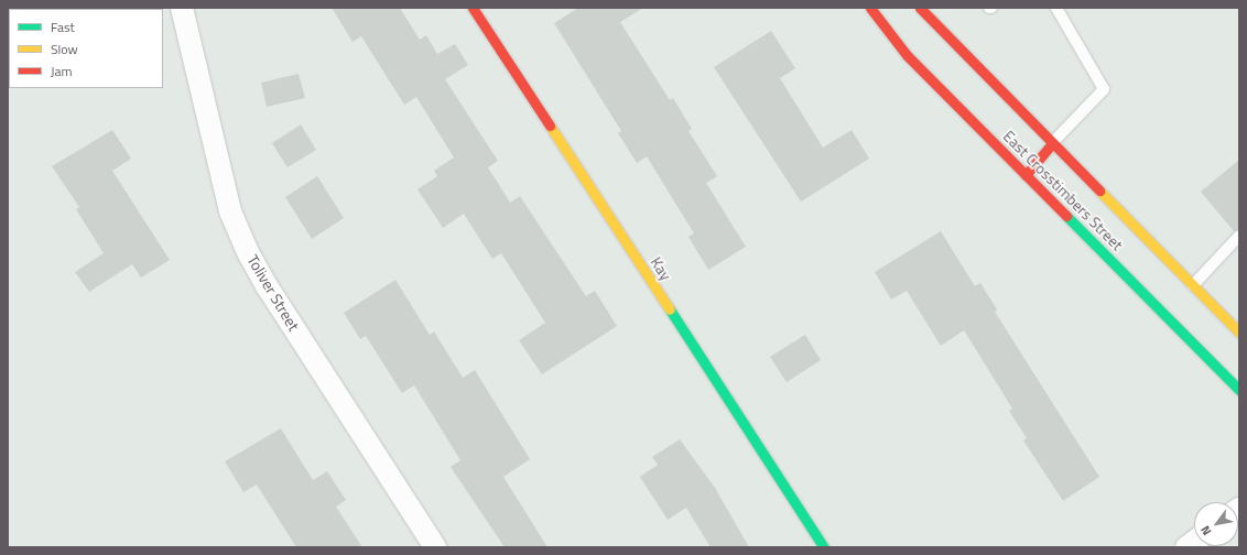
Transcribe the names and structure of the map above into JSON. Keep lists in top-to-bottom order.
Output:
{
  "streets": {
    "main road": ["East Crosstimbers Street", "Kay"],
    "street": ["Toliver Street"]
  },
  "legend": ["Fast", "Slow", "Jam"],
  "north": "bottom left"
}
